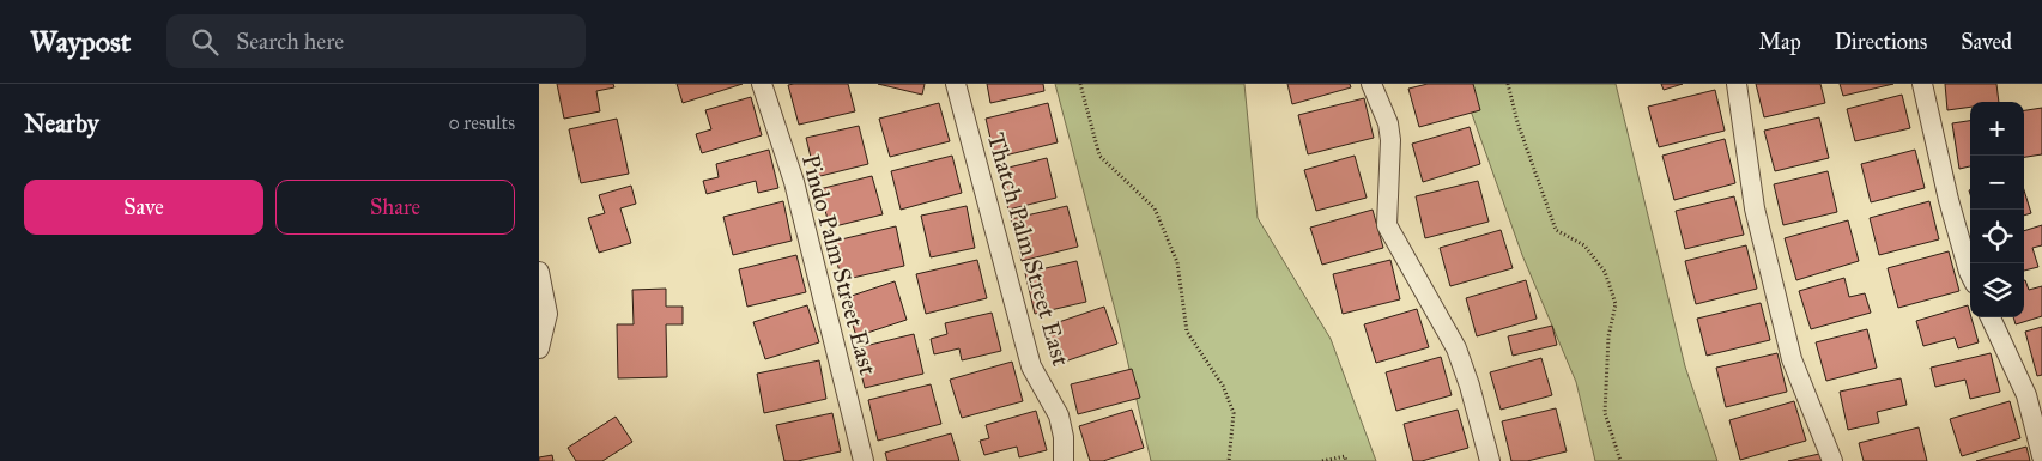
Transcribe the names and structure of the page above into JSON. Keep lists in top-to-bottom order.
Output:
{
  "streets": {
    "street": ["Thatch Palm Street East", "Pindo Palm Street East"]
  },
  "page": {
    "header": "Waypost",
    "search": "Search here",
    "nav": ["Map", "Directions", "Saved"],
    "heading": ["Nearby", "0 results"],
    "map_buttons": ["+", "−"],
    "buttons": ["Save", "Share"]
  }
}
